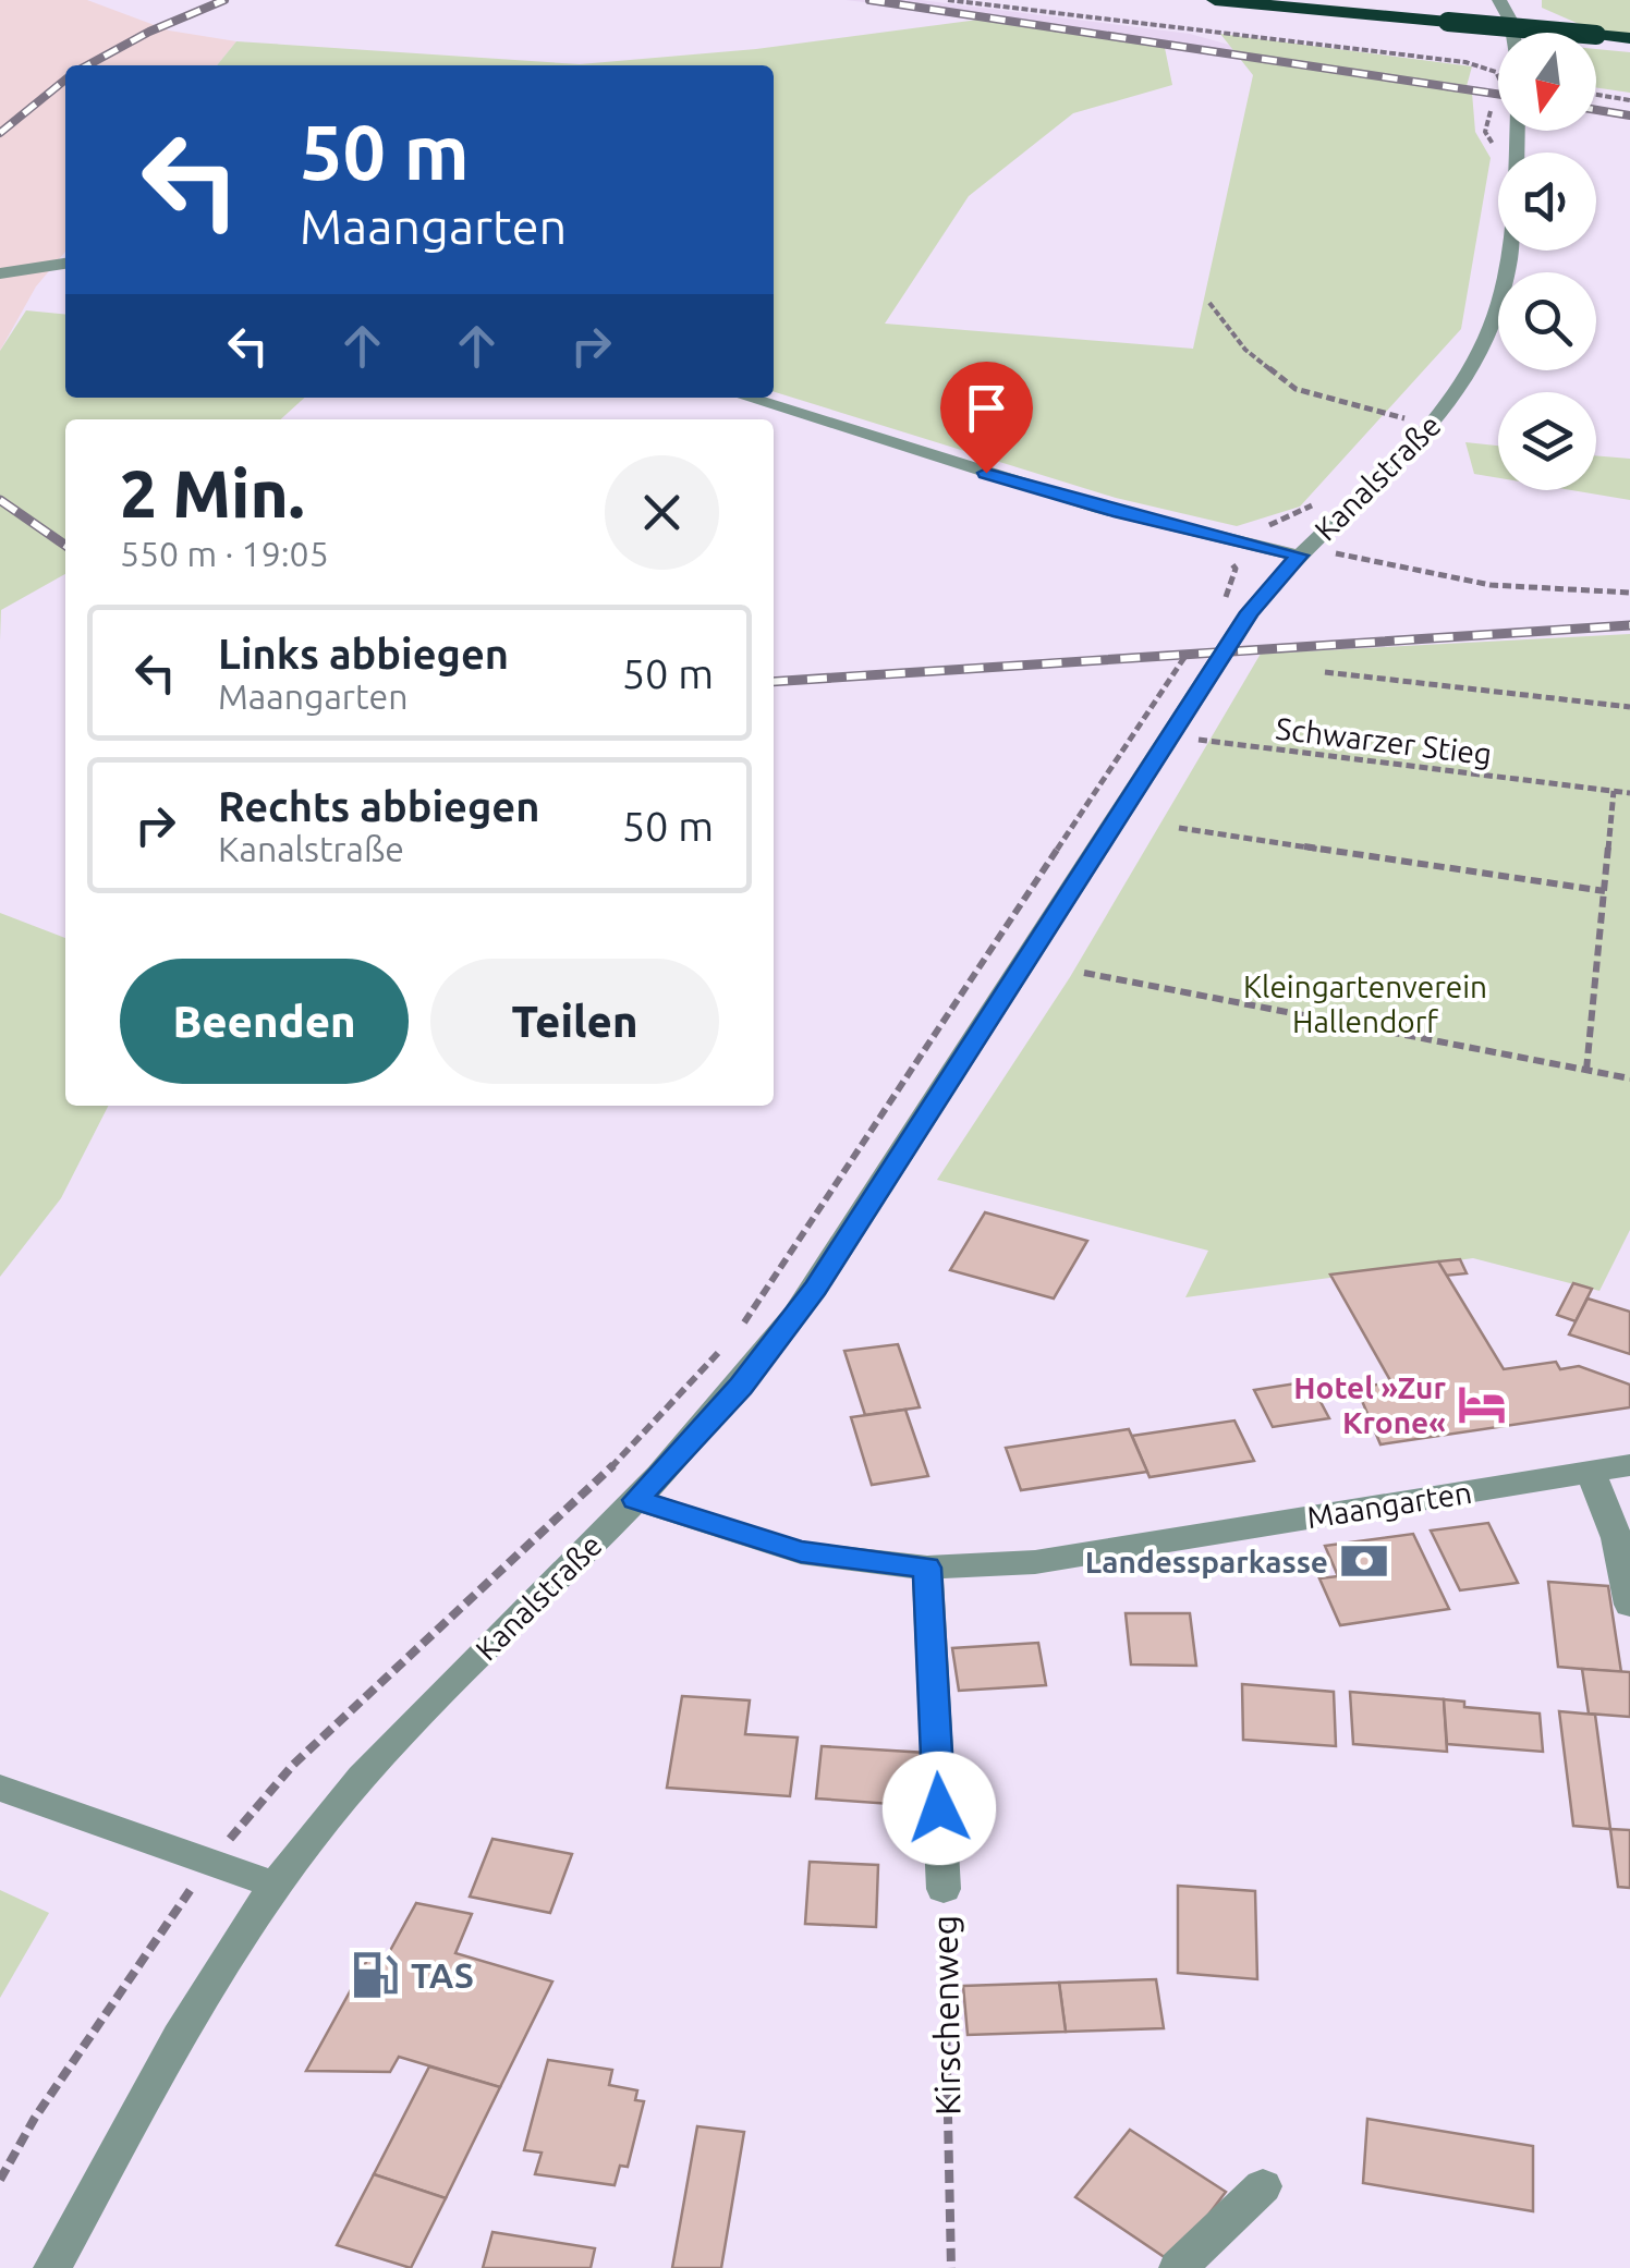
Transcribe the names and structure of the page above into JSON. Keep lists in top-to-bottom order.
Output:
{
  "streets": {
    "street": ["Kanalstraße", "Maangarten", "Kirschenweg"],
    "path": ["Schwarzer Stieg"]
  },
  "crossings": [
    ["Kanalstraße", "Schwarzer Stieg"],
    ["Kanalstraße", "Maangarten"],
    ["Maangarten", "Kirschenweg"]
  ],
  "parks": ["Kleingartenverein Hallendorf"],
  "places": {
    "hotel": ["Hotel »Zur Krone«"],
    "bank": ["Landessparkasse"],
    "fuel station": ["TAS"]
  },
  "north": "bottom",
  "page": {
    "turn": ["50 m", "Maangarten"],
    "heading": ["2 Min.", "550 m · 19:05"],
    "list": [
      {
        "name": "Links abbiegen",
        "note": "Maangarten",
        "value": "50 m"
      },
      {
        "name": "Rechts abbiegen",
        "note": "Kanalstraße",
        "value": "50 m"
      }
    ],
    "buttons": ["Beenden", "Teilen"]
  }
}
